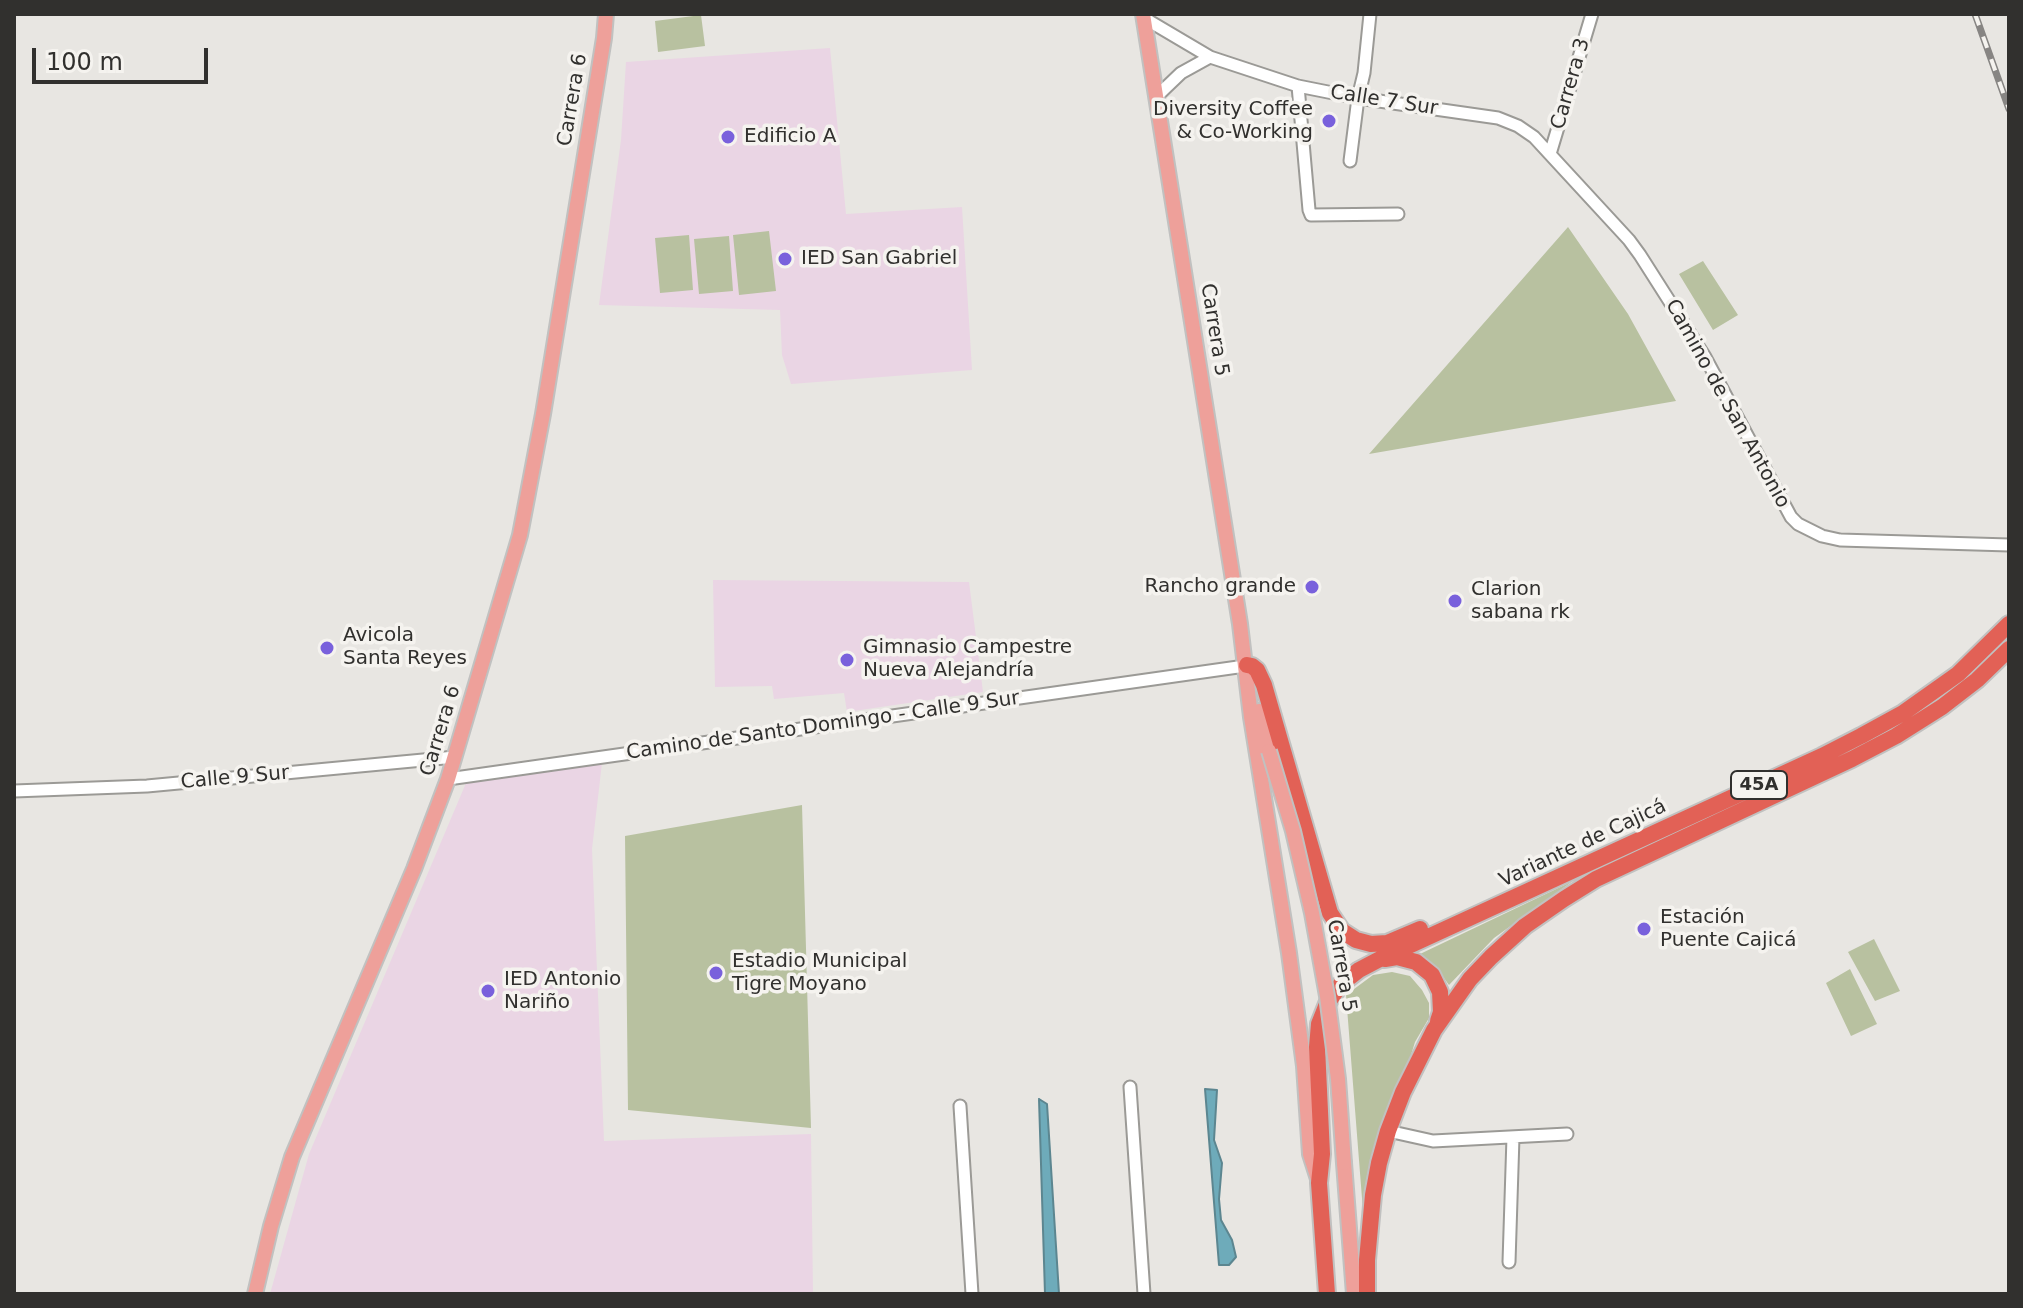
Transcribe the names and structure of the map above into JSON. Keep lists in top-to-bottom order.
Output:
{
  "streets": {
    "highway": ["45A", "Variante de Cajicá"],
    "main road": ["Carrera 6", "Carrera 5"],
    "street": [
      "Carrera 3",
      "Calle 7 Sur",
      "Camino de San Antonio",
      "Camino de Santo Domingo - Calle 9 Sur",
      "Calle 9 Sur"
    ]
  },
  "crossings": [
    ["Carrera 3", "Calle 7 Sur"],
    ["Carrera 3", "Camino de San Antonio"],
    ["Carrera 6", "Camino de Santo Domingo - Calle 9 Sur"],
    ["Carrera 6", "Calle 9 Sur"],
    ["Calle 7 Sur", "Carrera 5"],
    ["Calle 7 Sur", "Camino de San Antonio"],
    ["Carrera 5", "Camino de Santo Domingo - Calle 9 Sur"],
    ["Carrera 5", "45A"],
    ["Carrera 5", "Variante de Cajicá"],
    ["45A", "Variante de Cajicá"]
  ],
  "places": [
    "Diversity Coffee & Co-Working",
    "Edificio A",
    "IED San Gabriel",
    "Rancho grande",
    "Clarion sabana rk",
    "Avicola Santa Reyes",
    "Gimnasio Campestre Nueva Alejandría",
    "Estación Puente Cajicá",
    "Estadio Municipal Tigre Moyano",
    "IED Antonio Nariño"
  ],
  "scale_bar": "100 m"
}
